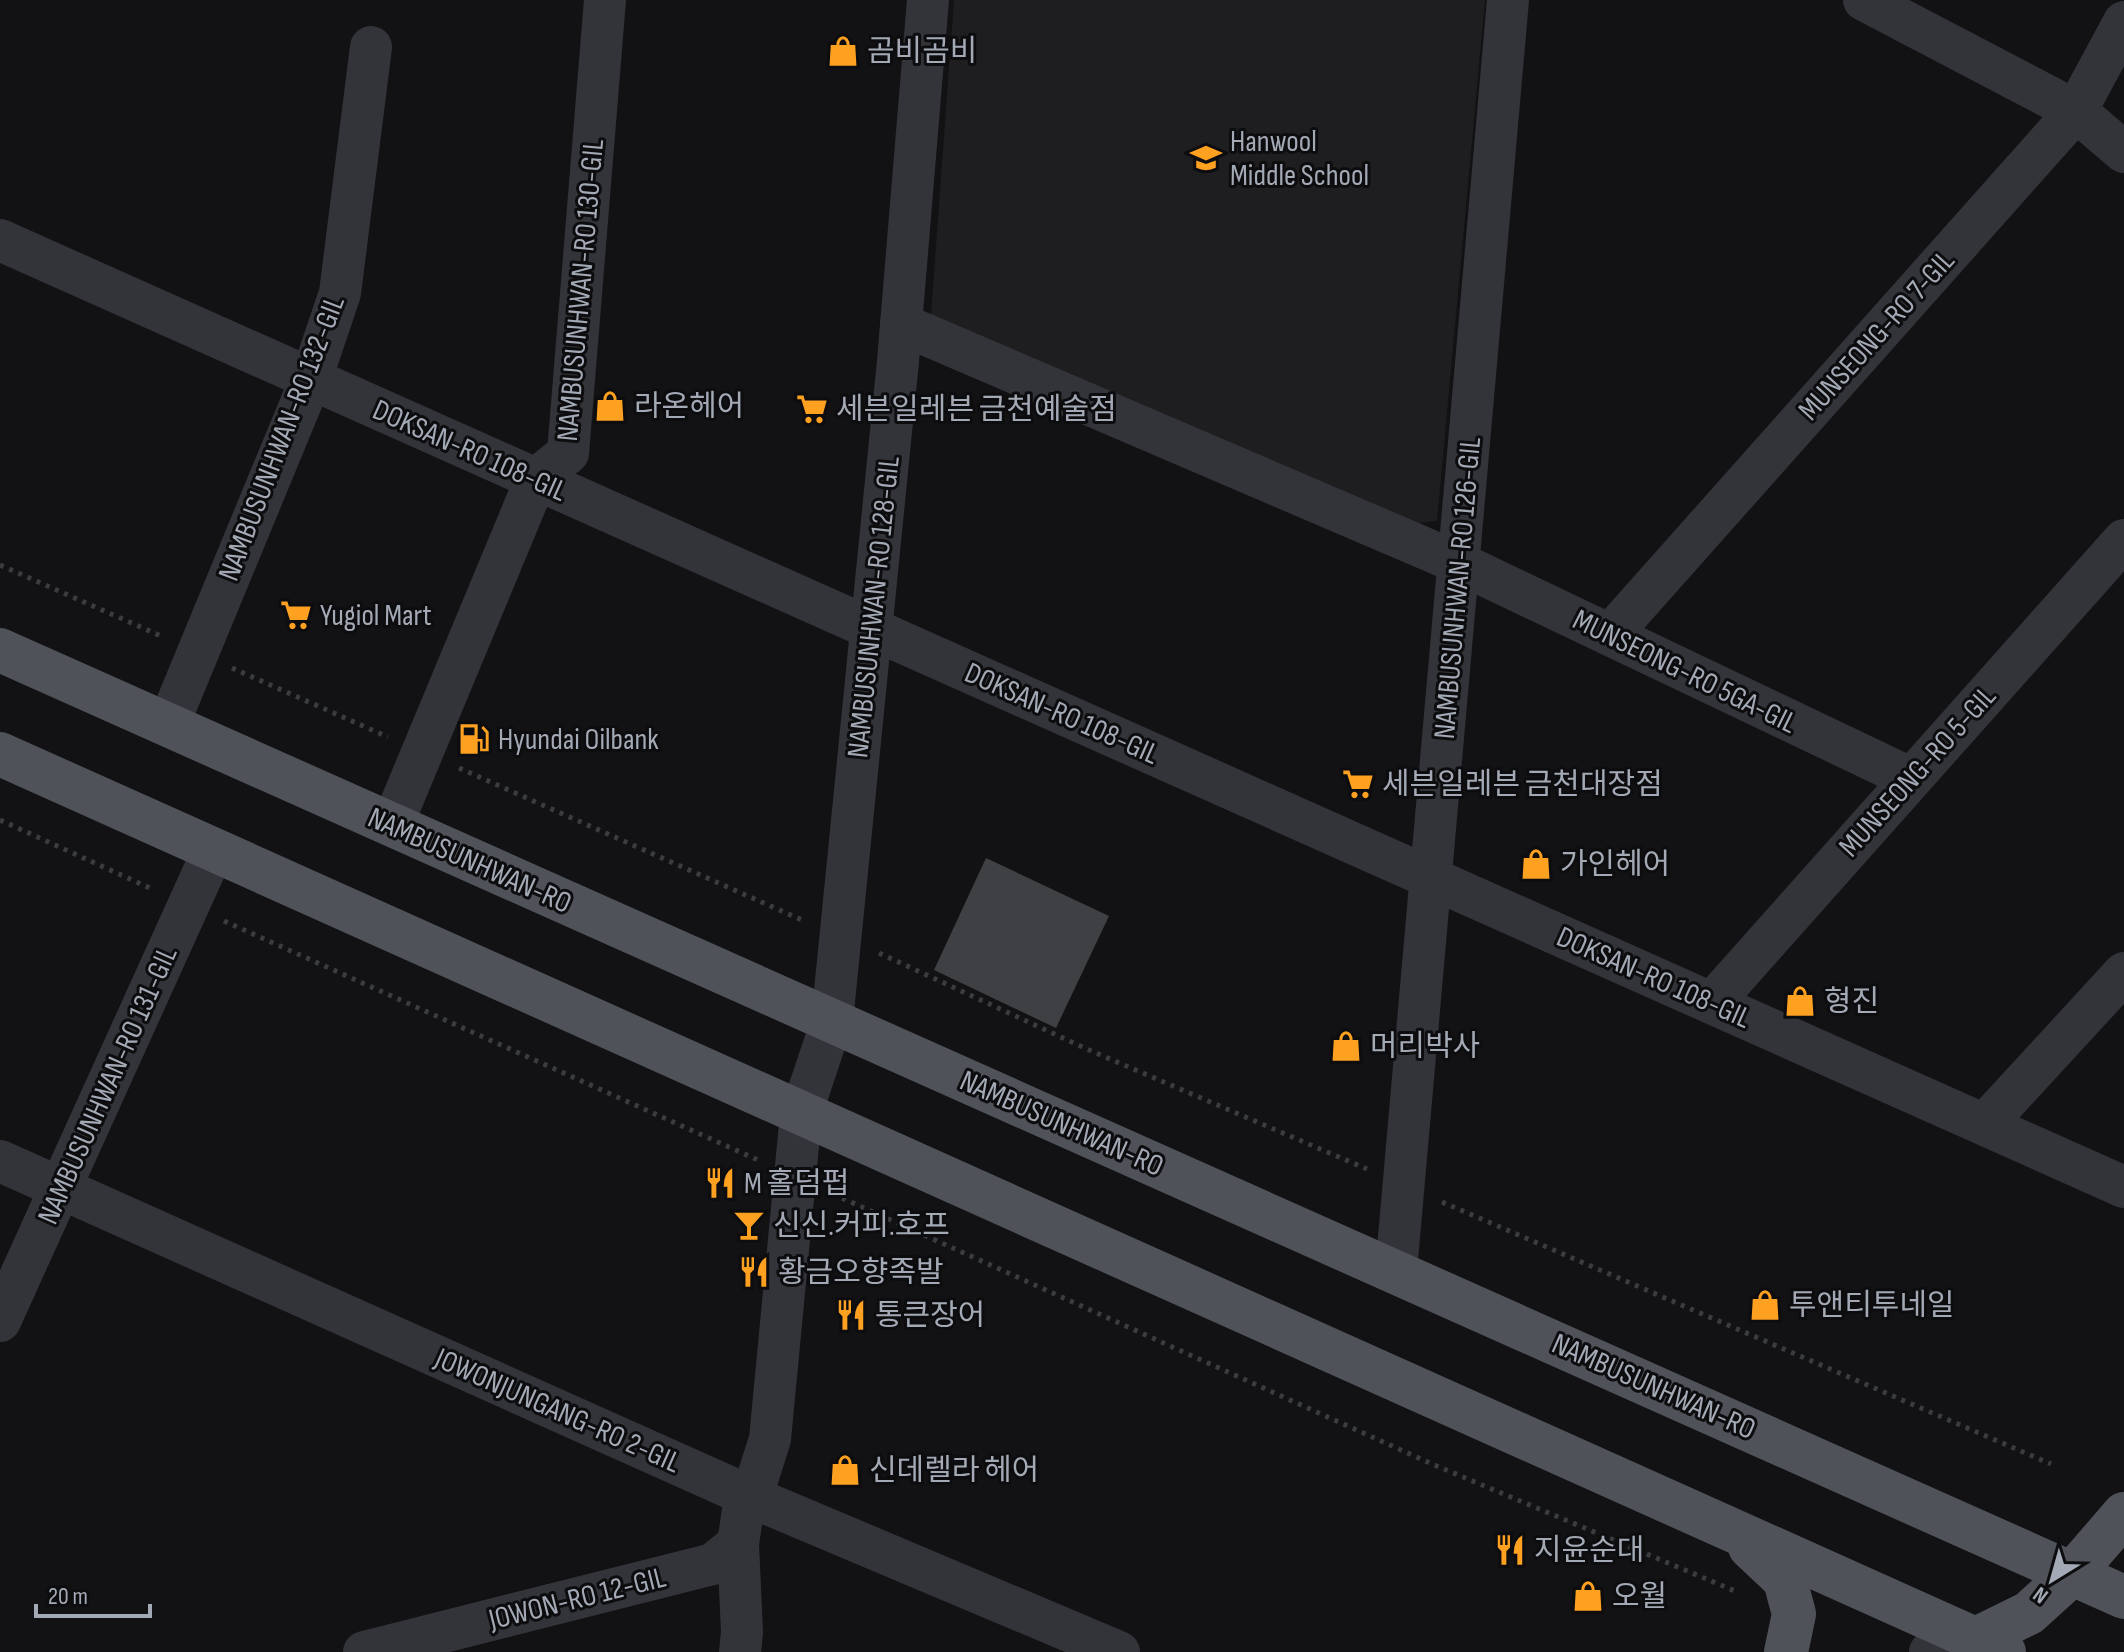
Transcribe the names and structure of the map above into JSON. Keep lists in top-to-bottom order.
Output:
{
  "streets": {
    "main road": ["NAMBUSUNHWAN-RO"],
    "street": [
      "NAMBUSUNHWAN-RO 130-GIL",
      "MUNSEONG-RO 7-GIL",
      "NAMBUSUNHWAN-RO 132-GIL",
      "DOKSAN-RO 108-GIL",
      "NAMBUSUNHWAN-RO 126-GIL",
      "NAMBUSUNHWAN-RO 128-GIL",
      "MUNSEONG-RO 5GA-GIL",
      "MUNSEONG-RO 5-GIL",
      "NAMBUSUNHWAN-RO 131-GIL",
      "JOWONJUNGANG-RO 2-GIL",
      "JOWON-RO 12-GIL"
    ]
  },
  "crossings": [
    ["NAMBUSUNHWAN-RO 130-GIL", "DOKSAN-RO 108-GIL"],
    ["NAMBUSUNHWAN-RO 130-GIL", "NAMBUSUNHWAN-RO"],
    ["MUNSEONG-RO 7-GIL", "MUNSEONG-RO 5GA-GIL"],
    ["NAMBUSUNHWAN-RO 132-GIL", "DOKSAN-RO 108-GIL"],
    ["NAMBUSUNHWAN-RO 132-GIL", "NAMBUSUNHWAN-RO"],
    ["DOKSAN-RO 108-GIL", "NAMBUSUNHWAN-RO 126-GIL"],
    ["DOKSAN-RO 108-GIL", "NAMBUSUNHWAN-RO 128-GIL"],
    ["DOKSAN-RO 108-GIL", "MUNSEONG-RO 5-GIL"],
    ["NAMBUSUNHWAN-RO 126-GIL", "MUNSEONG-RO 5GA-GIL"],
    ["NAMBUSUNHWAN-RO 126-GIL", "NAMBUSUNHWAN-RO"],
    ["NAMBUSUNHWAN-RO 128-GIL", "MUNSEONG-RO 5GA-GIL"],
    ["NAMBUSUNHWAN-RO 128-GIL", "NAMBUSUNHWAN-RO"],
    ["NAMBUSUNHWAN-RO 128-GIL", "JOWONJUNGANG-RO 2-GIL"],
    ["NAMBUSUNHWAN-RO 128-GIL", "JOWON-RO 12-GIL"],
    ["MUNSEONG-RO 5GA-GIL", "MUNSEONG-RO 5-GIL"],
    ["NAMBUSUNHWAN-RO 131-GIL", "JOWONJUNGANG-RO 2-GIL"]
  ],
  "places": {
    "shop": [
      "곰비곰비",
      "라온헤어",
      "가인헤어",
      "형진",
      "머리박사",
      "투앤티투네일",
      "신데렐라 헤어",
      "오월"
    ],
    "school or university": ["Hanwool Middle School"],
    "supermarket": ["세븐일레븐 금천예술점", "Yugiol Mart", "세븐일레븐 금천대장점"],
    "fuel station": ["Hyundai Oilbank"],
    "restaurant": [
      "M 홀덤펍",
      "황금오향족발",
      "통큰장어",
      "지윤순대"
    ],
    "bar": ["신신.커피.호프"]
  },
  "scale_bar": "20 m",
  "north": "bottom left"
}
